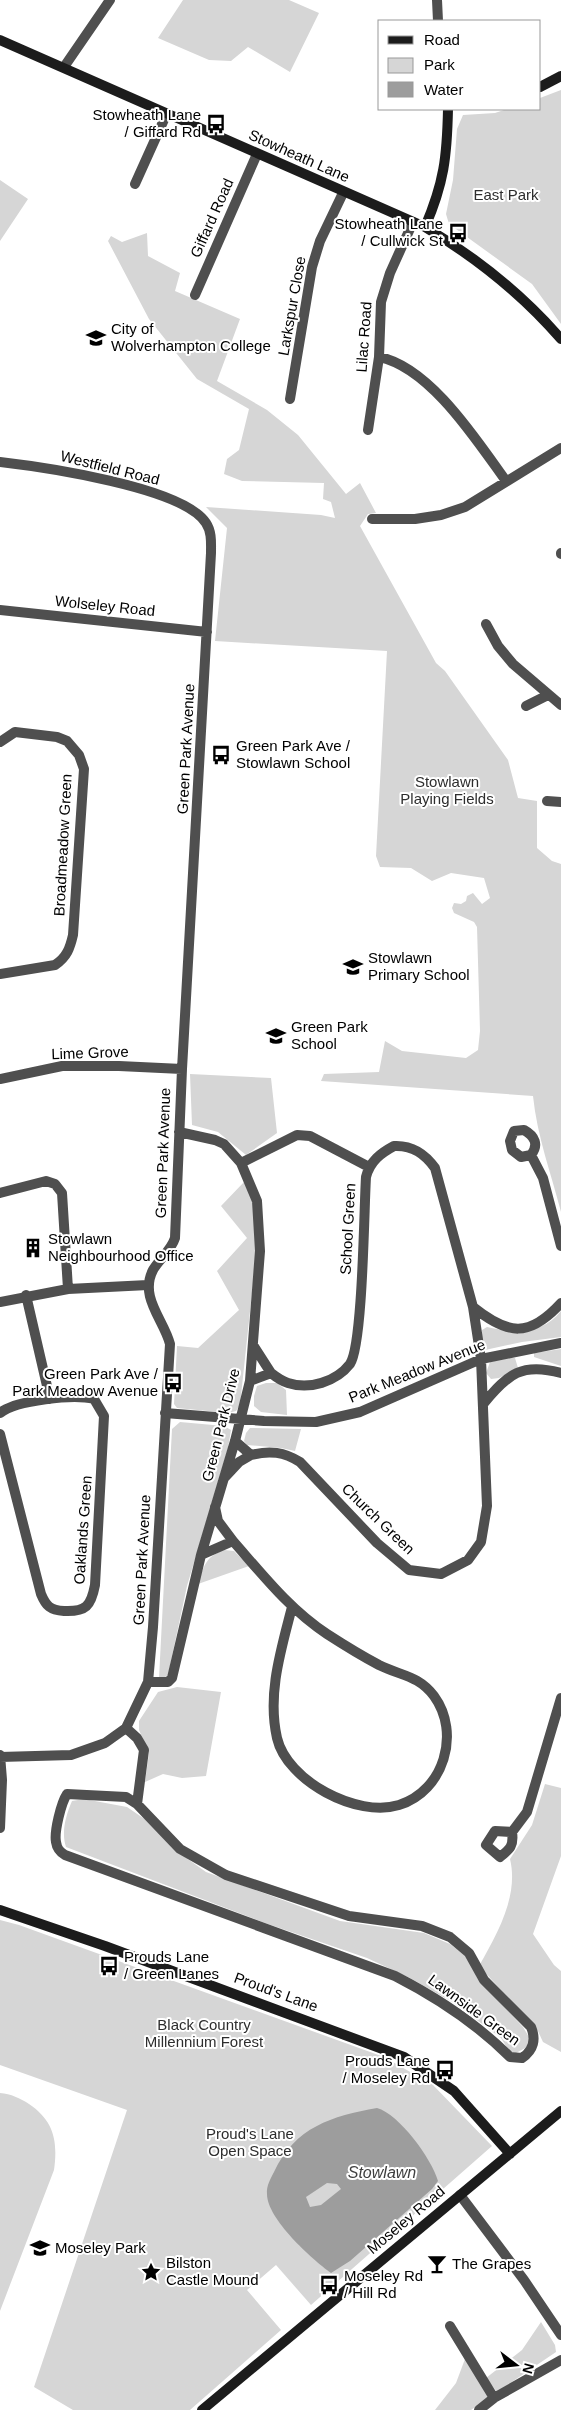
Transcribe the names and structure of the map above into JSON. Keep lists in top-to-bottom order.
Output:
{
  "streets": {
    "street": [
      "Stowheath Lane",
      "Giffard Road",
      "Larkspur Close",
      "Lilac Road",
      "Westfield Road",
      "Wolseley Road",
      "Green Park Avenue",
      "Broadmeadow Green",
      "Lime Grove",
      "School Green",
      "Park Meadow Avenue",
      "Green Park Drive",
      "Church Green",
      "Oaklands Green",
      "Proud's Lane",
      "Lawnside Green",
      "Moseley Road"
    ]
  },
  "crossings": [
    ["Stowheath Lane", "Giffard Road"],
    ["Stowheath Lane", "Larkspur Close"],
    ["Stowheath Lane", "Lilac Road"],
    ["Westfield Road", "Green Park Avenue"],
    ["Wolseley Road", "Green Park Avenue"],
    ["Green Park Avenue", "Lime Grove"],
    ["Green Park Avenue", "Park Meadow Avenue"],
    ["Green Park Avenue", "Green Park Drive"],
    ["School Green", "Park Meadow Avenue"],
    ["School Green", "Church Green"],
    ["Park Meadow Avenue", "Green Park Drive"],
    ["Park Meadow Avenue", "Church Green"],
    ["Proud's Lane", "Moseley Road"]
  ],
  "water": ["Stowlawn"],
  "parks": [
    "East Park",
    "Stowlawn Playing Fields",
    "Black Country Millennium Forest",
    "Proud's Lane Open Space"
  ],
  "places": {
    "bus stop": [
      "Stowheath Lane / Giffard Rd",
      "Stowheath Lane / Cullwick St",
      "Green Park Ave / Stowlawn School",
      "Green Park Ave / Park Meadow Avenue",
      "Prouds Lane / Green Lanes",
      "Prouds Lane / Moseley Rd",
      "Moseley Rd / Hill Rd"
    ],
    "school or university": [
      "City of Wolverhampton College",
      "Stowlawn Primary School",
      "Green Park School",
      "Moseley Park"
    ],
    "building": ["Stowlawn Neighbourhood Office"],
    "bar": ["The Grapes"],
    "place": ["Bilston Castle Mound"]
  },
  "legend": ["Road", "Park", "Water"],
  "north": "right"
}
